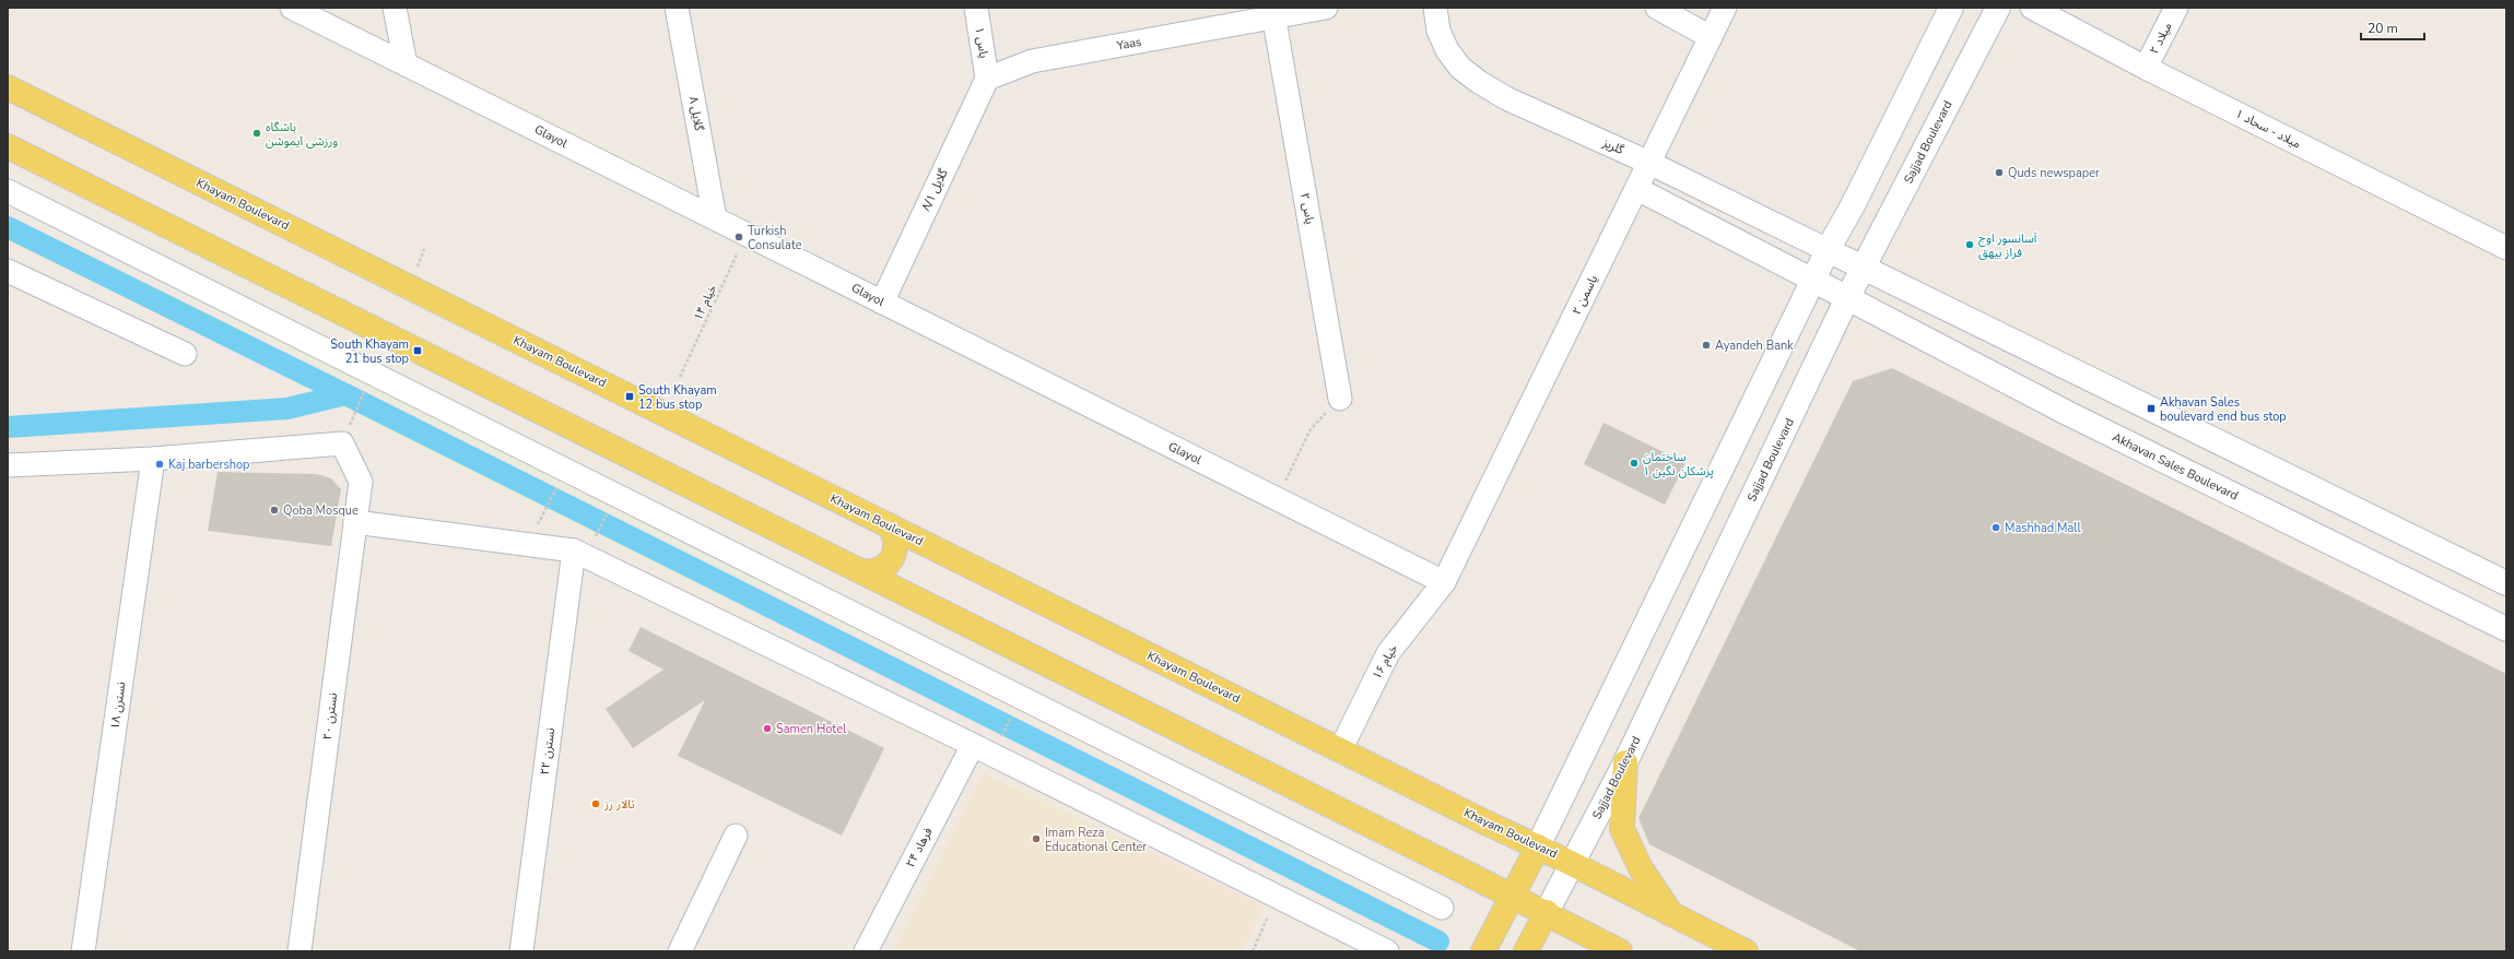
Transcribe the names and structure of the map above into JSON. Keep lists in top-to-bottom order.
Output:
{
  "streets": {
    "main road": ["Sajjad Boulevard", "Khayam Boulevard", "Akhavan Sales Boulevard"],
    "street": [
      "میلاد ۲",
      "یاس ۱",
      "Yaas",
      "گلایل ۸",
      "میلاد - سجاد ۱",
      "Glayol",
      "گلریز",
      "گلایل ۸/۱",
      "یاس ۲",
      "یاسمن ۲",
      "خیام ۱۶",
      "نسترن ۱۸",
      "نسترن ۲۰",
      "نسترن ۲۲",
      "فرهاد ۲۴"
    ],
    "path": ["خیام ۱۴"]
  },
  "crossings": [
    ["میلاد ۲", "میلاد - سجاد ۱"],
    ["یاس ۱", "Yaas"],
    ["یاس ۱", "گلایل ۸/۱"],
    ["Yaas", "گلایل ۸/۱"],
    ["Yaas", "یاس ۲"],
    ["گلایل ۸", "Glayol"],
    ["Glayol", "گلایل ۸/۱"],
    ["Glayol", "یاسمن ۲"],
    ["Glayol", "خیام ۱۴"],
    ["Glayol", "خیام ۱۶"],
    ["Sajjad Boulevard", "Khayam Boulevard"],
    ["Sajjad Boulevard", "Akhavan Sales Boulevard"],
    ["گلریز", "یاسمن ۲"],
    ["Khayam Boulevard", "خیام ۱۶"],
    ["یاسمن ۲", "خیام ۱۶"]
  ],
  "places": {
    "other": [
      "باشگاه ورزشی آیموشن",
      "Quds newspaper",
      "Turkish Consulate",
      "آسانسور اوج فراز بیهق",
      "Ayandeh Bank",
      "ساختمان پزشکان نگین ۱",
      "Kaj barbershop",
      "Qoba Mosque",
      "Mashhad Mall",
      "Samen Hotel",
      "تالار رز",
      "Imam Reza Educational Center"
    ],
    "transit": ["South Khayam 21 bus stop", "South Khayam 12 bus stop", "Akhavan Sales boulevard end bus stop"]
  },
  "scale_bar": "20 m"
}
